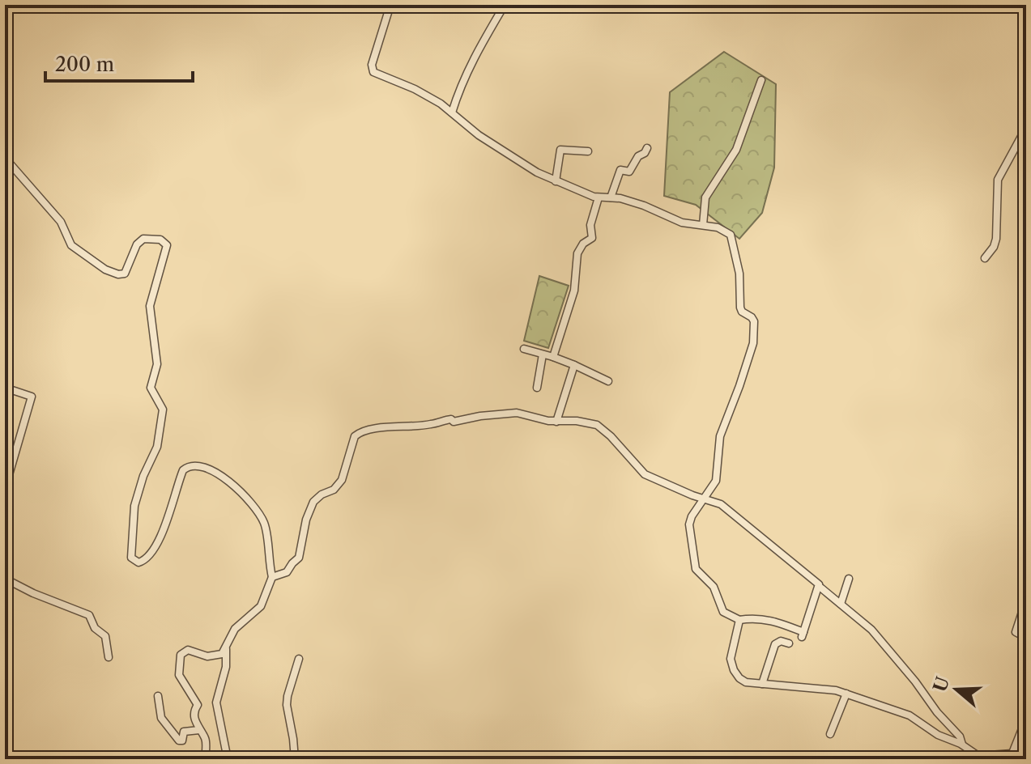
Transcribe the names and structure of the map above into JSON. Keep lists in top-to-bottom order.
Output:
{
  "scale_bar": "200 m",
  "north": "left"
}
